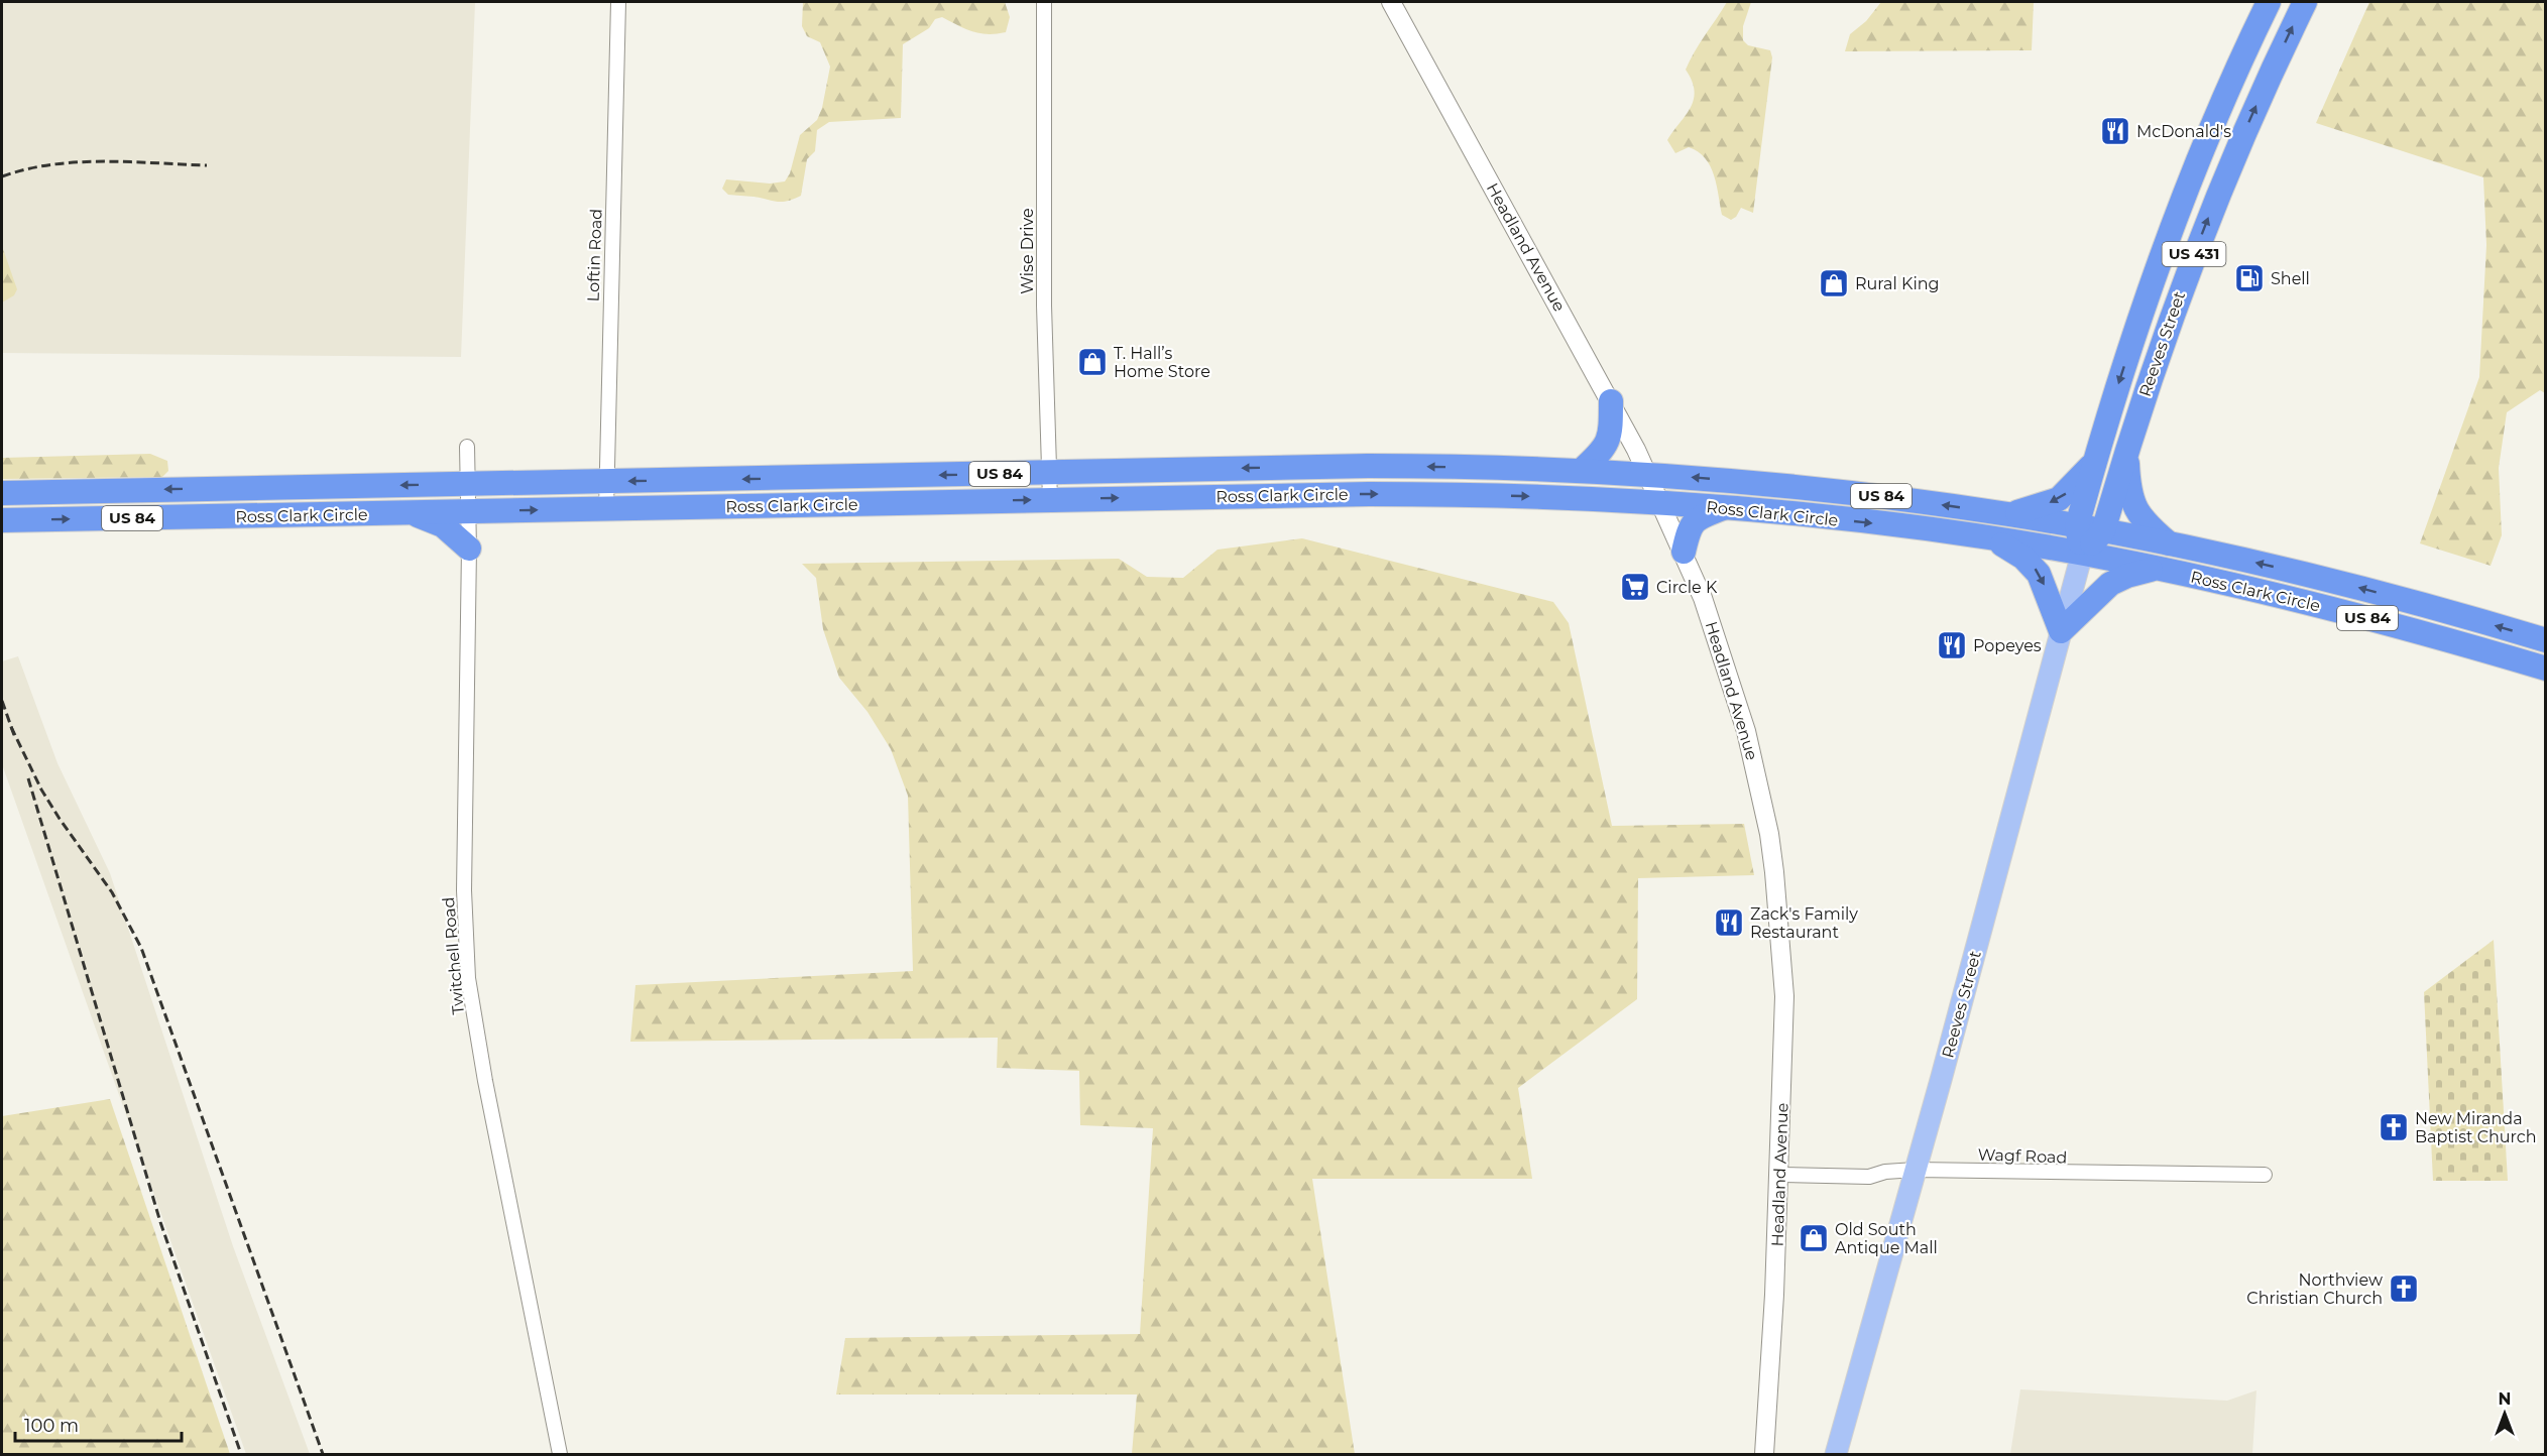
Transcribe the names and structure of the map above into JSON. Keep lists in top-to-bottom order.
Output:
{
  "streets": {
    "highway": [
      "US 431",
      "Reeves Street",
      "US 84",
      "Ross Clark Circle"
    ],
    "main road": ["Headland Avenue"],
    "street": [
      "Wise Drive",
      "Loftin Road",
      "Twitchell Road",
      "Wagf Road"
    ]
  },
  "crossings": [
    ["Headland Avenue", "Ross Clark Circle"],
    ["Headland Avenue", "Wagf Road"],
    ["Wise Drive", "Ross Clark Circle"],
    ["US 431", "Reeves Street"],
    ["US 431", "Ross Clark Circle"],
    ["Loftin Road", "Ross Clark Circle"],
    ["Reeves Street", "Ross Clark Circle"],
    ["Reeves Street", "Wagf Road"],
    ["Ross Clark Circle", "Twitchell Road"]
  ],
  "places": {
    "restaurant": ["McDonald's", "Popeyes", "Zack's Family Restaurant"],
    "fuel station": ["Shell"],
    "shop": ["Rural King", "T. Hall’s Home Store", "Old South Antique Mall"],
    "supermarket": ["Circle K"],
    "church": ["New Miranda Baptist Church", "Northview Christian Church"]
  },
  "scale_bar": "100 m",
  "north": "top"
}
